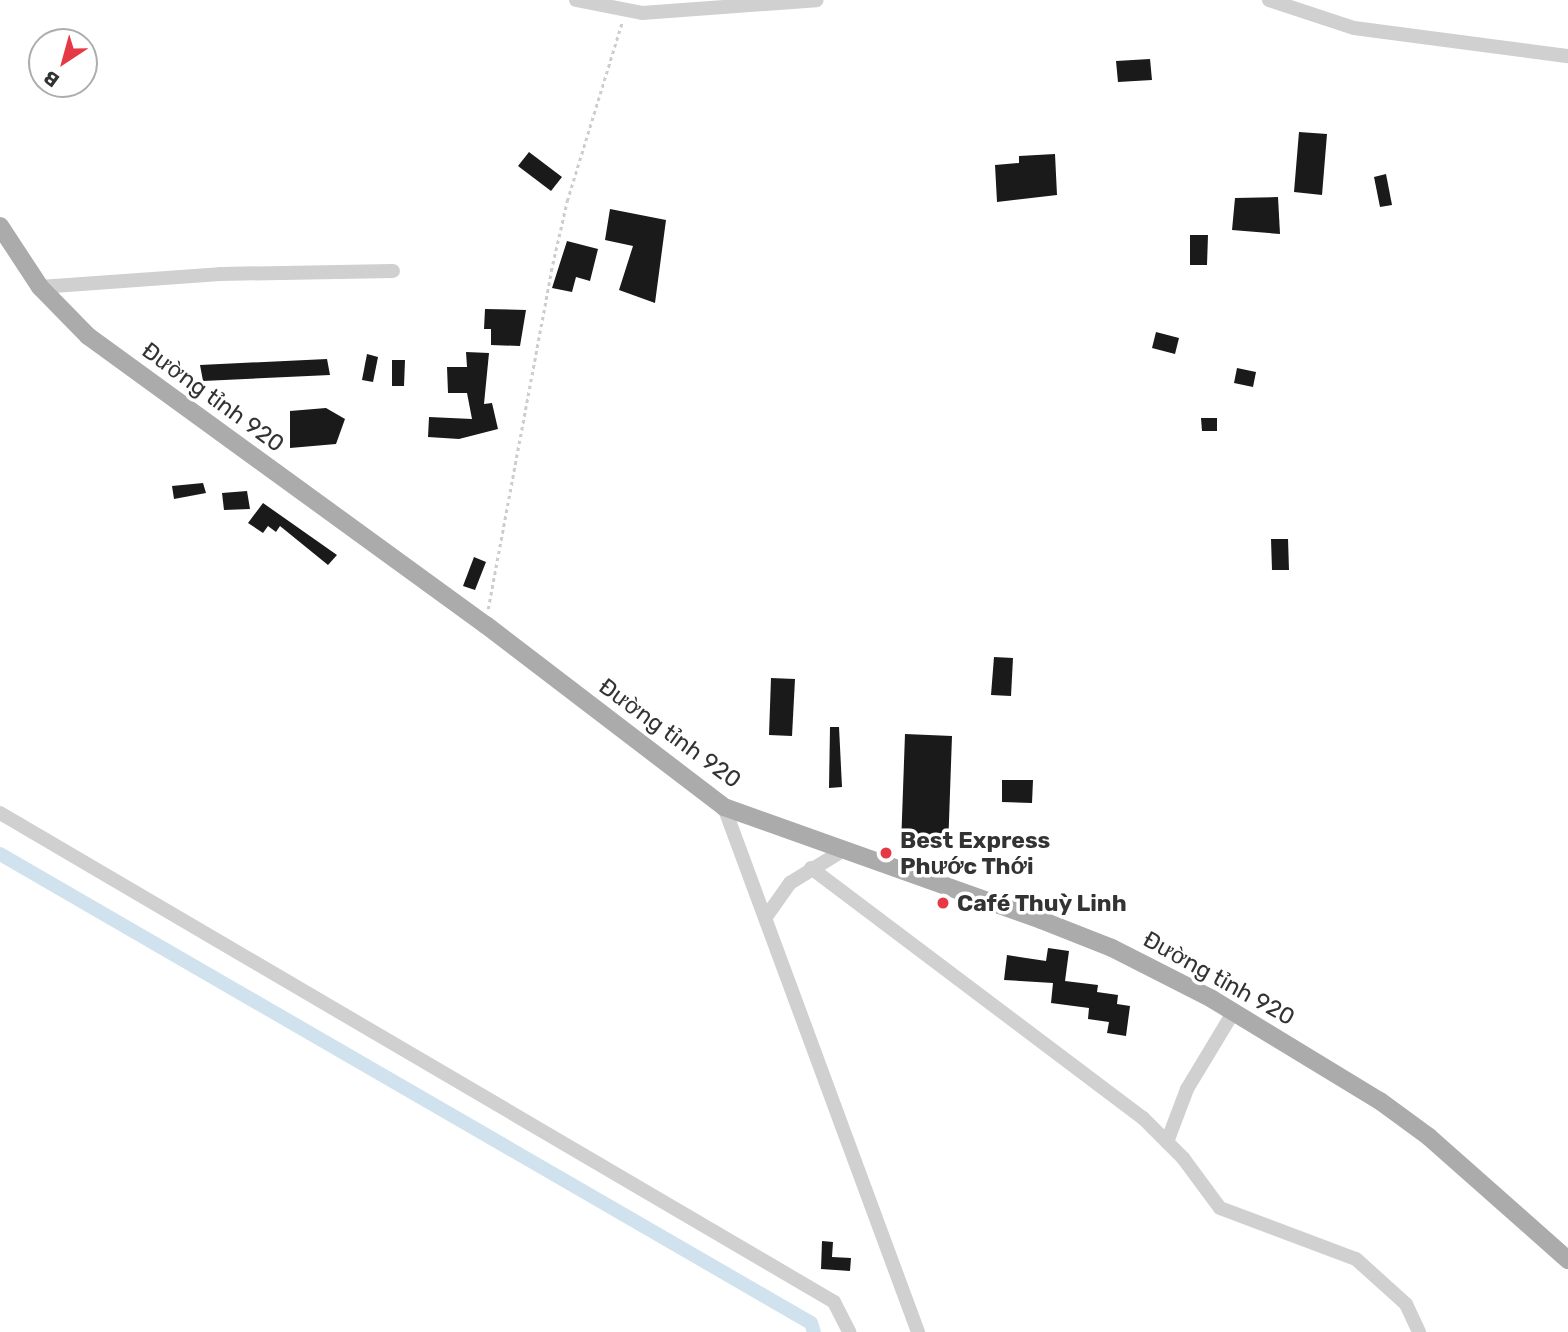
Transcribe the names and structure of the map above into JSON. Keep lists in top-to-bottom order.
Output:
{
  "streets": {
    "main road": ["Đường tỉnh 920"]
  },
  "places": ["Best Express Phước Thới", "Café Thuỳ Linh"],
  "north": "bottom left"
}
